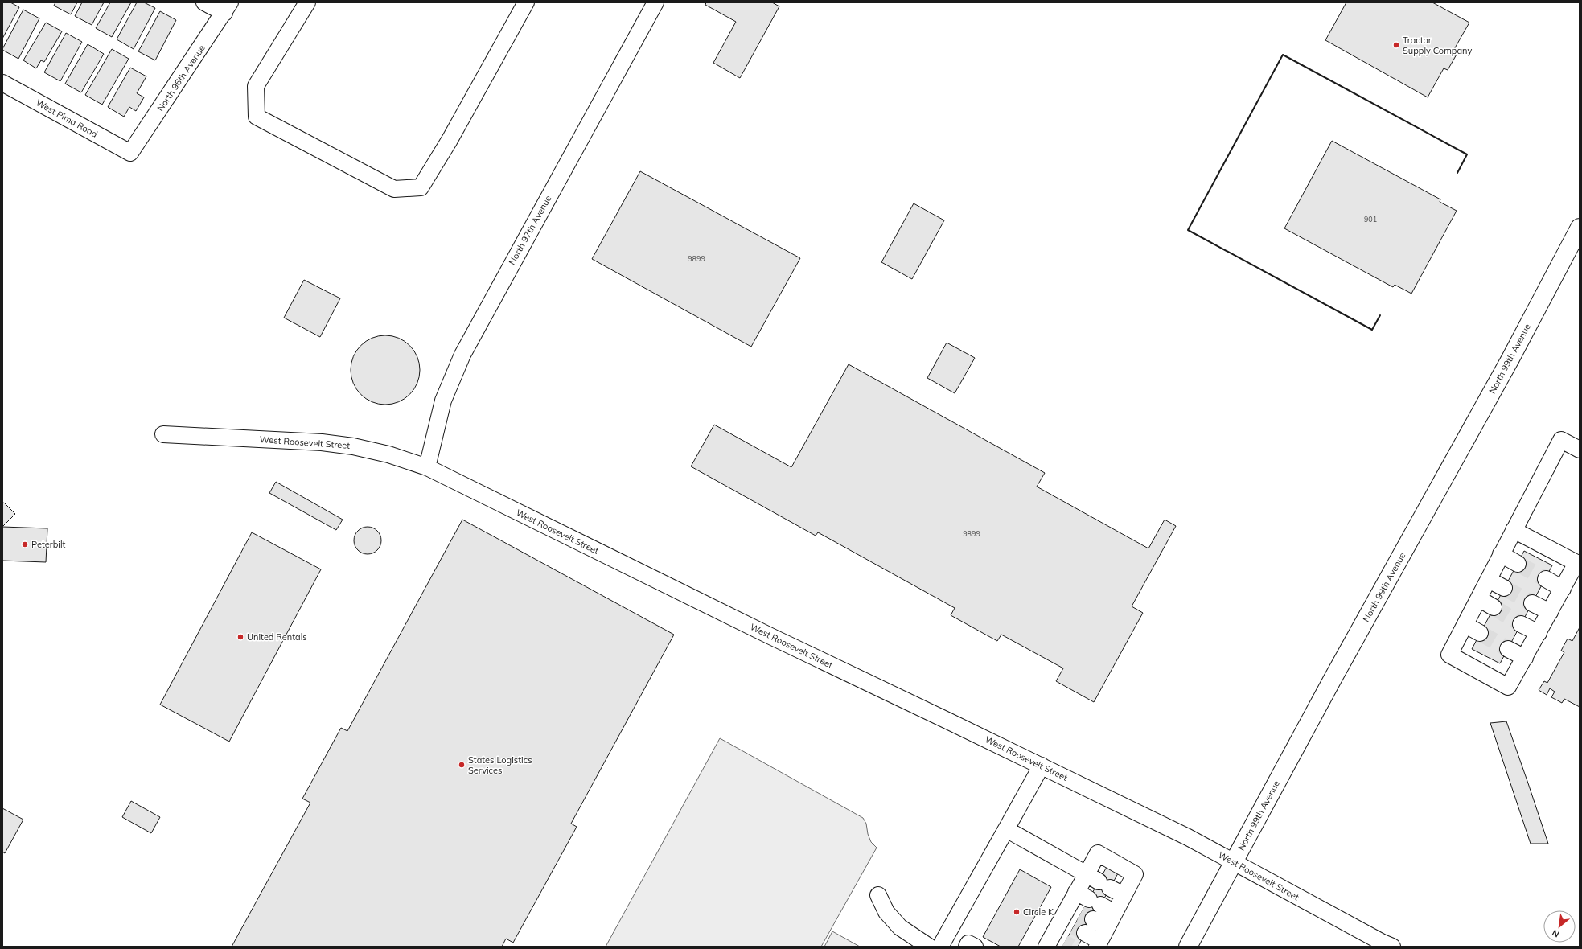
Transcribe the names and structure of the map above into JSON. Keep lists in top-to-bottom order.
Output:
{
  "streets": {
    "main road": ["North 99th Avenue"],
    "street": [
      "North 96th Avenue",
      "West Pima Road",
      "North 97th Avenue",
      "West Roosevelt Street"
    ]
  },
  "crossings": [
    ["North 96th Avenue", "West Pima Road"],
    ["North 97th Avenue", "West Roosevelt Street"],
    ["North 99th Avenue", "West Roosevelt Street"]
  ],
  "places": [
    "Tractor Supply Company",
    "Peterbilt",
    "United Rentals",
    "States Logistics Services",
    "Circle K"
  ],
  "house_numbers": ["901", "9899", "9899"],
  "north": "bottom left"
}
